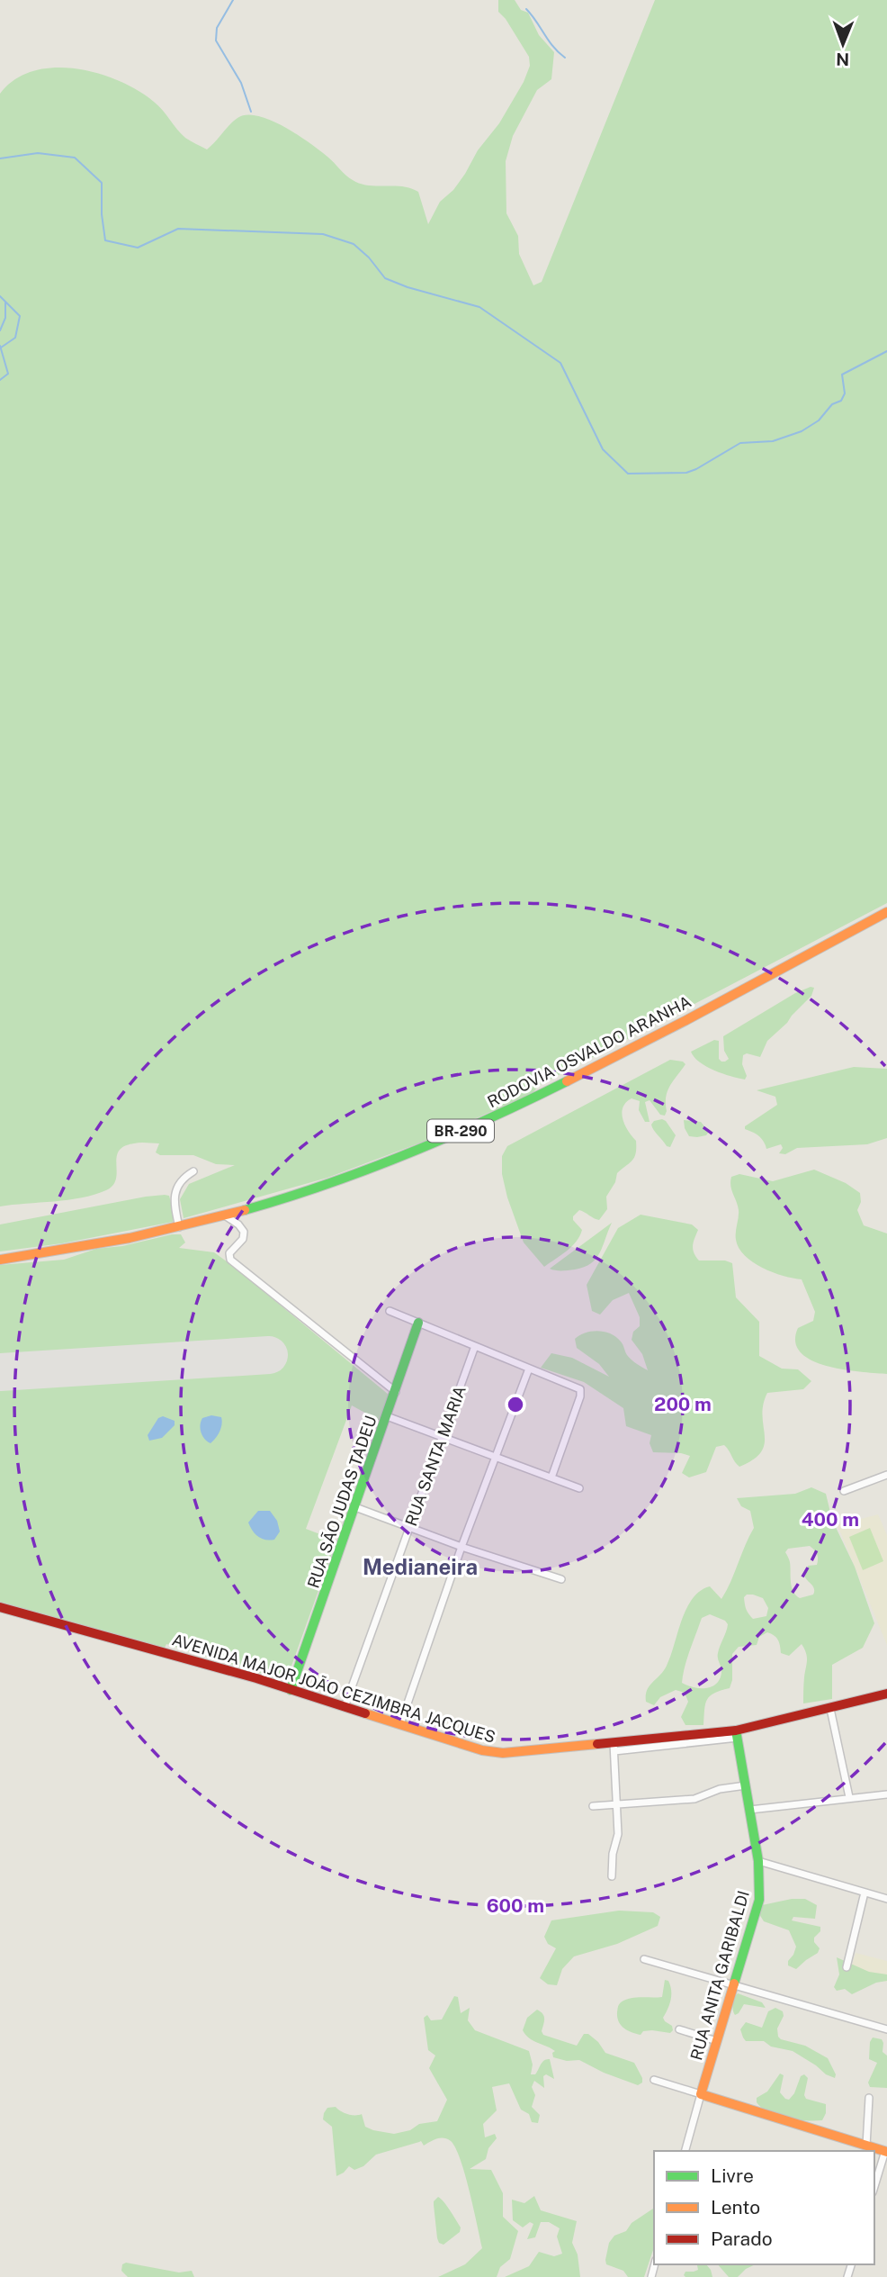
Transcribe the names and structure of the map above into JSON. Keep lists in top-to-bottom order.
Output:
{
  "streets": {
    "main road": [
      "RODOVIA OSVALDO ARANHA",
      "BR-290",
      "RUA SÃO JUDAS TADEU",
      "AVENIDA MAJOR JOÃO CEZIMBRA JACQUES",
      "RUA ANITA GARIBALDI"
    ],
    "street": ["RUA SANTA MARIA"]
  },
  "crossings": [
    ["RUA SANTA MARIA", "AVENIDA MAJOR JOÃO CEZIMBRA JACQUES"],
    ["RUA SÃO JUDAS TADEU", "AVENIDA MAJOR JOÃO CEZIMBRA JACQUES"],
    ["AVENIDA MAJOR JOÃO CEZIMBRA JACQUES", "RUA ANITA GARIBALDI"]
  ],
  "districts": ["Medianeira"],
  "legend": ["Livre", "Lento", "Parado"],
  "north": "bottom",
  "rings": ["200 m", "400 m", "600 m"]
}
